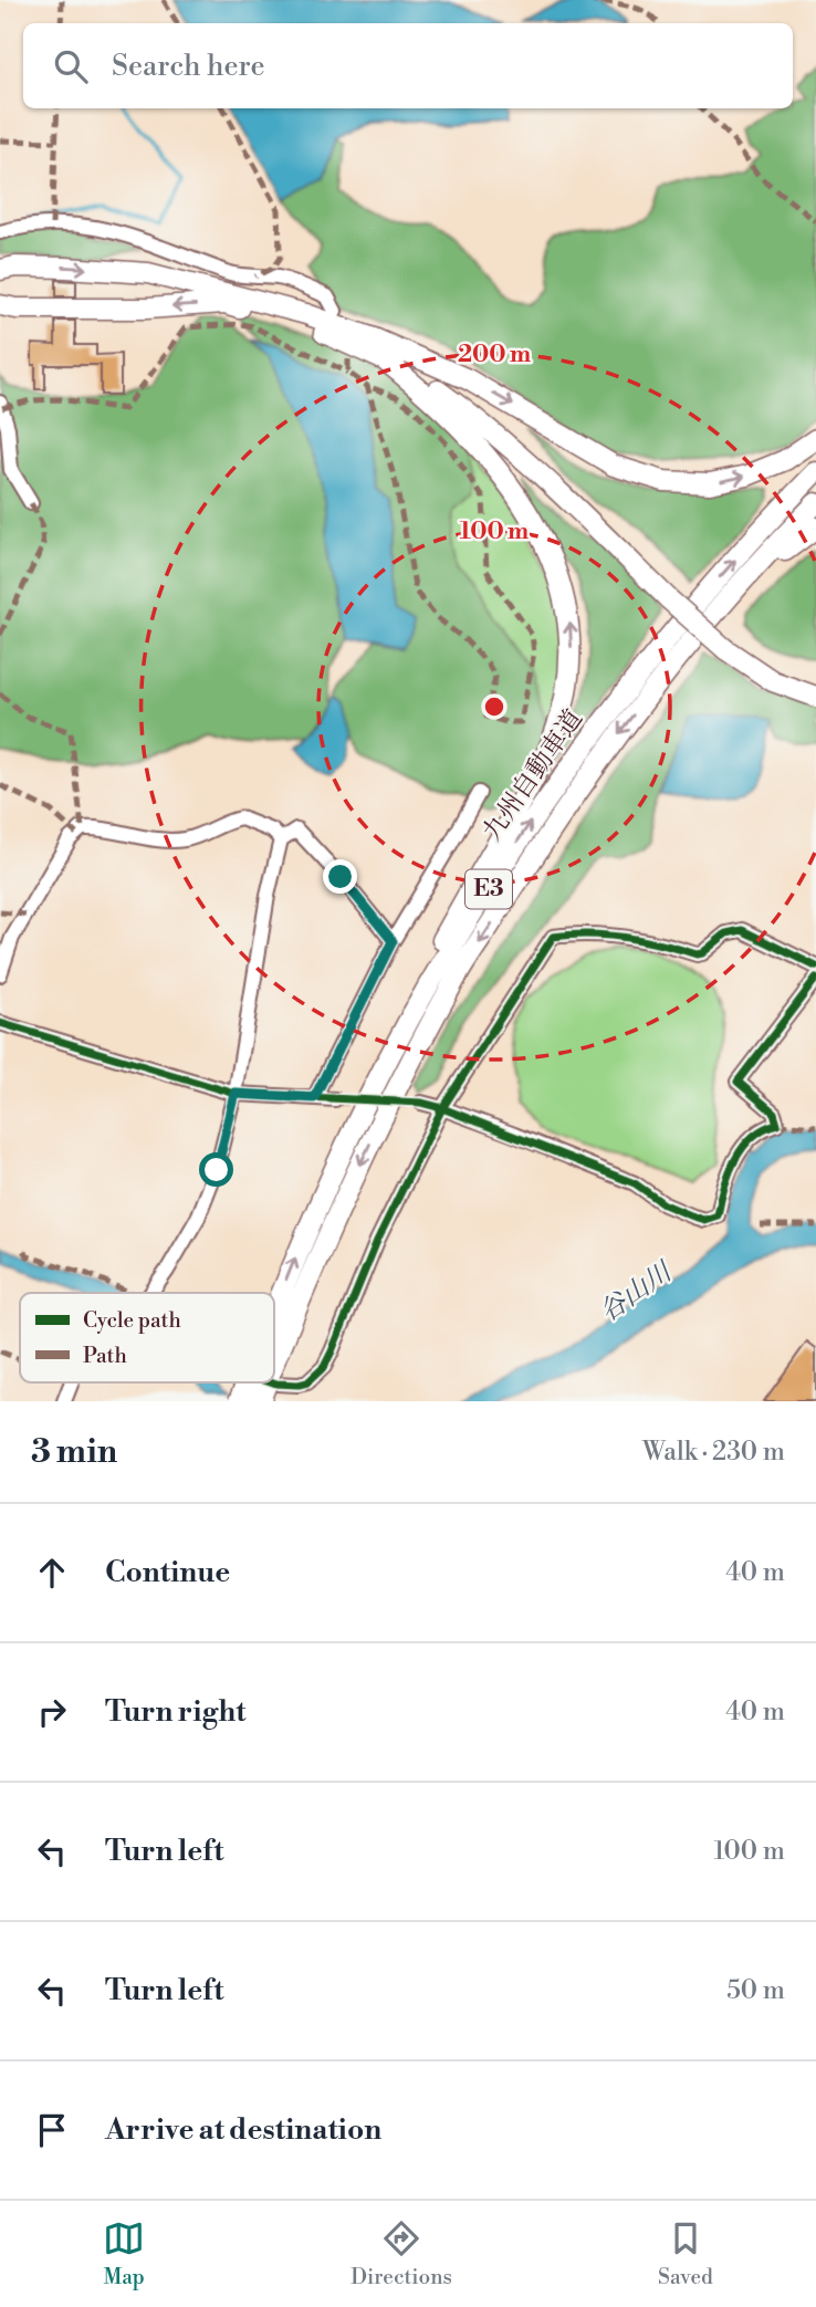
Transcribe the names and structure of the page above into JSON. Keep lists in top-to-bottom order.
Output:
{
  "streets": {
    "highway": ["九州自動車道", "E3"]
  },
  "water": ["谷山川"],
  "legend": ["Cycle path", "Path"],
  "page": {
    "search": "Search here",
    "heading": ["3 min", "Walk · 230 m"],
    "list": [
      ["Continue", "40 m"],
      ["Turn right", "40 m"],
      ["Turn left", "100 m"],
      ["Turn left", "50 m"],
      "Arrive at destination"
    ],
    "nav": ["Map", "Directions", "Saved"]
  },
  "rings": ["200 m", "100 m"]
}
